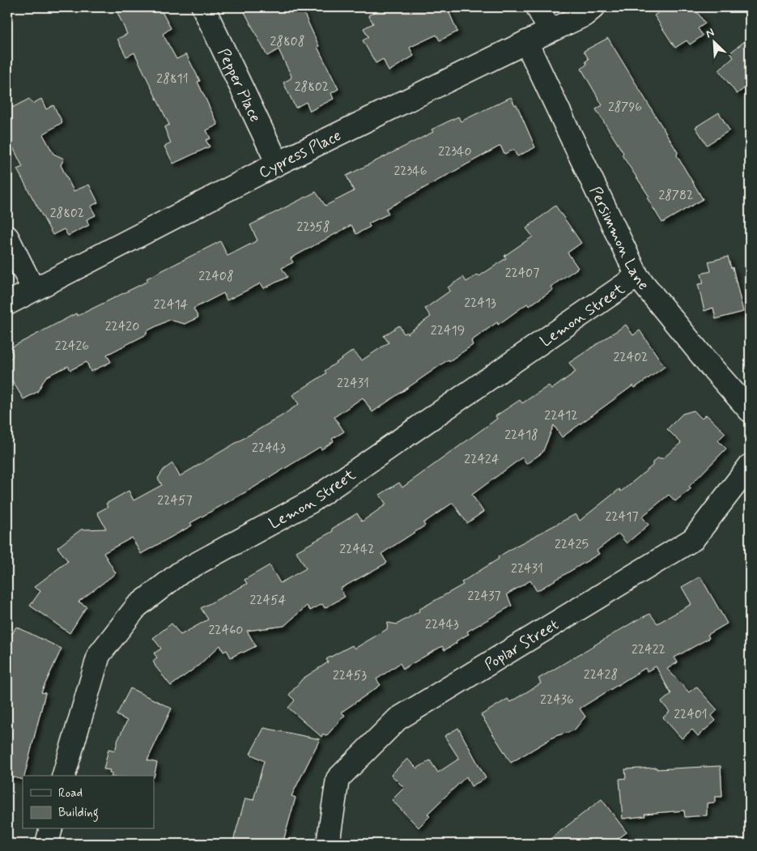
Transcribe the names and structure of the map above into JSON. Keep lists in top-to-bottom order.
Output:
{
  "streets": {
    "street": [
      "Pepper Place",
      "Cypress Place",
      "Persimmon Lane",
      "Lemon Street",
      "Poplar Street"
    ]
  },
  "crossings": [
    ["Pepper Place", "Cypress Place"],
    ["Cypress Place", "Persimmon Lane"],
    ["Persimmon Lane", "Lemon Street"]
  ],
  "house_numbers": [
    "28808",
    "28811",
    "28802",
    "28796",
    "22340",
    "22346",
    "28782",
    "28802",
    "22358",
    "22407",
    "22408",
    "22413",
    "22414",
    "22420",
    "22419",
    "22426",
    "22402",
    "22431",
    "22412",
    "22418",
    "22443",
    "22424",
    "22457",
    "22417",
    "22425",
    "22442",
    "22431",
    "22437",
    "22454",
    "22443",
    "22460",
    "22422",
    "22428",
    "22453",
    "22436",
    "22401"
  ],
  "legend": ["Road", "Building"],
  "north": "top left"
}
